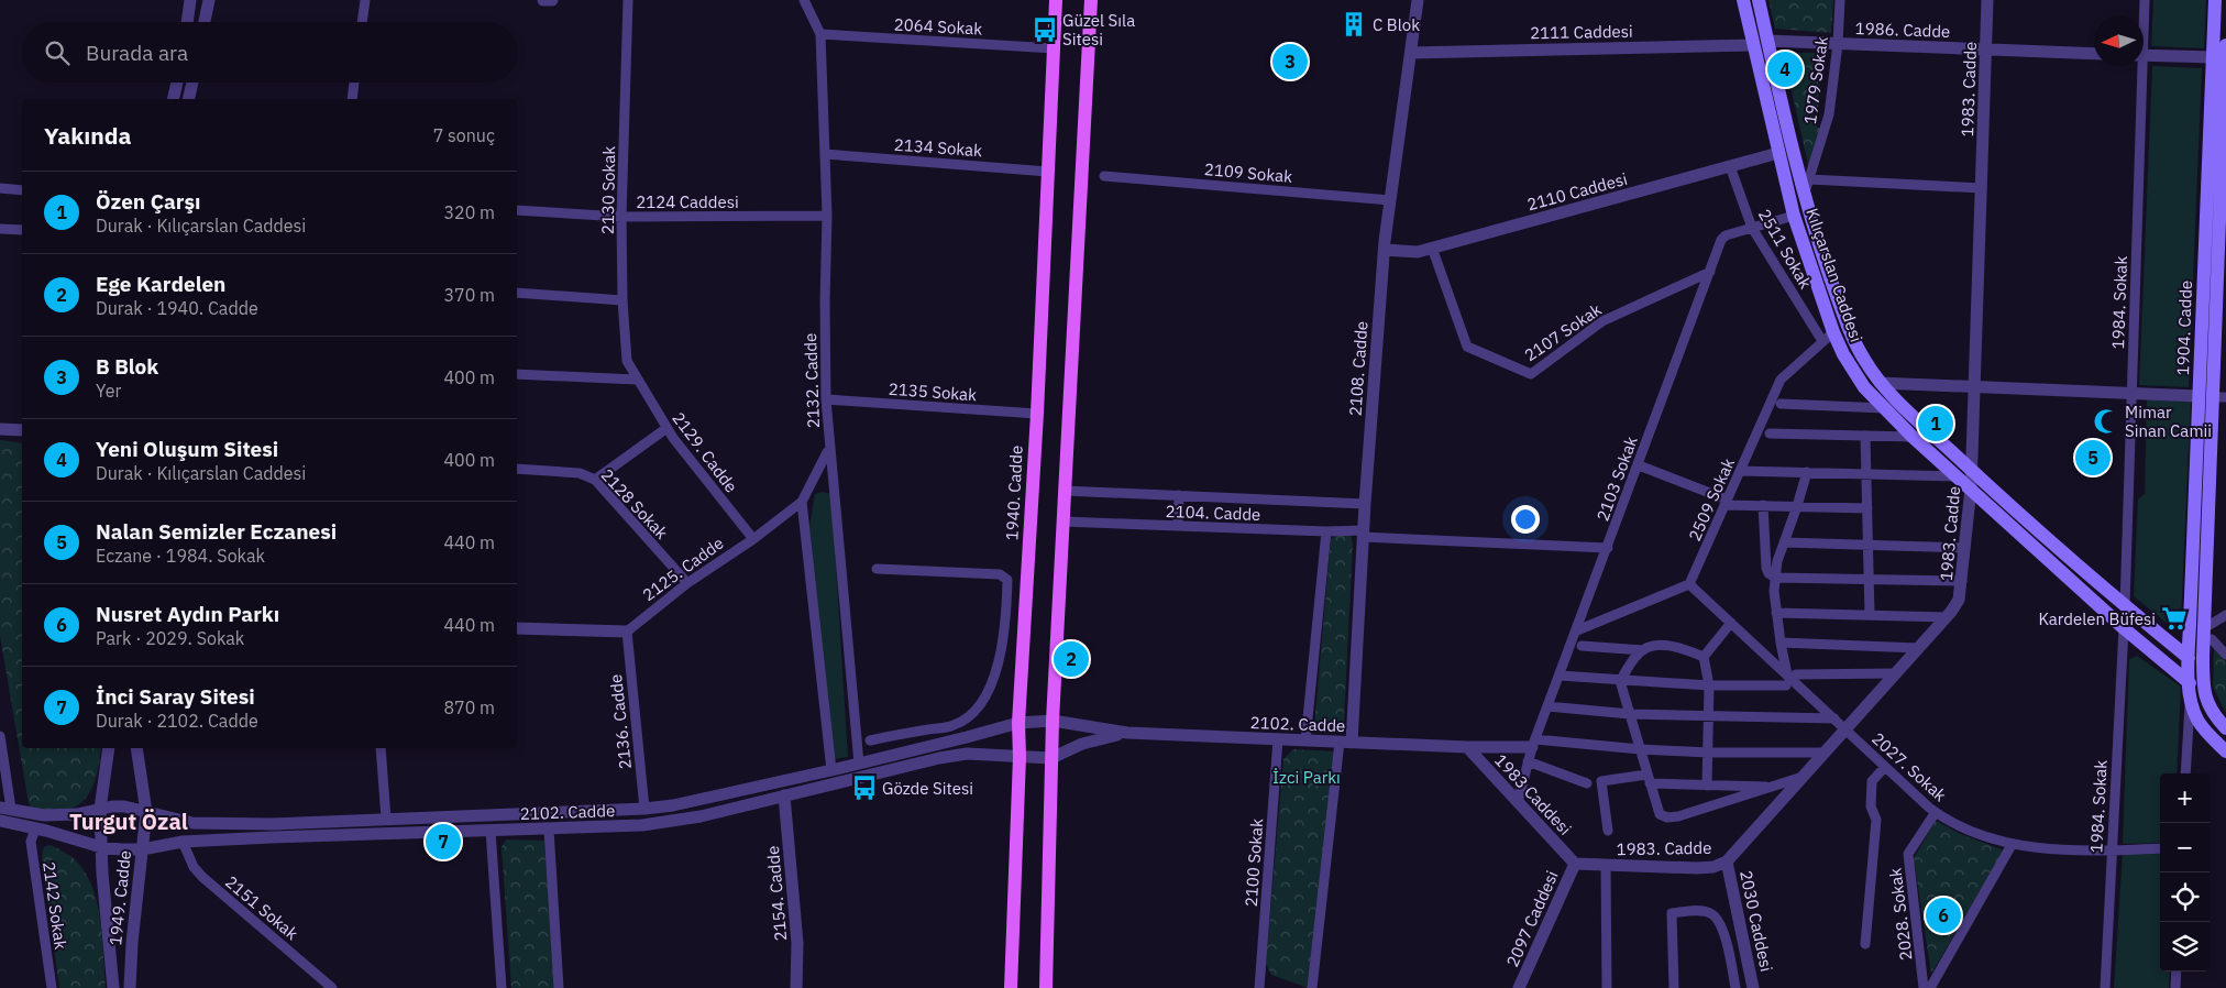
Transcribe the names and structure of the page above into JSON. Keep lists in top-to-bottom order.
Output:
{
  "streets": {
    "main road": ["Kılıçarslan Caddesi", "1904. Cadde", "1940. Cadde"],
    "street": [
      "2064 Sokak",
      "1986. Cadde",
      "2111 Caddesi",
      "1979 Sokak",
      "1983. Cadde",
      "2134 Sokak",
      "2109 Sokak",
      "2130 Sokak",
      "2110 Caddesi",
      "2124 Caddesi",
      "2511 Sokak",
      "1984. Sokak",
      "2107 Sokak",
      "2108. Cadde",
      "2132. Cadde",
      "2135 Sokak",
      "2129. Cadde",
      "2103 Sokak",
      "2509 Sokak",
      "2128 Sokak",
      "2104. Cadde",
      "2125. Cadde",
      "2136. Cadde",
      "2102. Cadde",
      "2027. Sokak",
      "1983 Caddesi",
      "2100 Sokak",
      "2154. Cadde",
      "1949. Cadde",
      "2142 Sokak",
      "2151 Sokak",
      "2028. Sokak",
      "2097 Caddesi",
      "2030 Caddesi"
    ]
  },
  "crossings": [
    ["2064 Sokak", "2132. Cadde"],
    ["2064 Sokak", "1940. Cadde"],
    ["1986. Cadde", "1979 Sokak"],
    ["1986. Cadde", "1983. Cadde"],
    ["1986. Cadde", "Kılıçarslan Caddesi"],
    ["2111 Caddesi", "Kılıçarslan Caddesi"],
    ["2111 Caddesi", "2108. Cadde"],
    ["1979 Sokak", "Kılıçarslan Caddesi"],
    ["1983. Cadde", "Kılıçarslan Caddesi"],
    ["1983. Cadde", "2027. Sokak"],
    ["1983. Cadde", "1983 Caddesi"],
    ["1983. Cadde", "2097 Caddesi"],
    ["1983. Cadde", "2030 Caddesi"],
    ["2134 Sokak", "2132. Cadde"],
    ["2134 Sokak", "1940. Cadde"],
    ["2109 Sokak", "2108. Cadde"],
    ["2130 Sokak", "2124 Caddesi"],
    ["2130 Sokak", "2129. Cadde"],
    ["2110 Caddesi", "2511 Sokak"],
    ["2110 Caddesi", "Kılıçarslan Caddesi"],
    ["2110 Caddesi", "2107 Sokak"],
    ["2110 Caddesi", "2108. Cadde"],
    ["2124 Caddesi", "2132. Cadde"],
    ["2511 Sokak", "Kılıçarslan Caddesi"],
    ["2511 Sokak", "2103 Sokak"],
    ["2511 Sokak", "2509 Sokak"],
    ["Kılıçarslan Caddesi", "1984. Sokak"],
    ["Kılıçarslan Caddesi", "1904. Cadde"],
    ["Kılıçarslan Caddesi", "2103 Sokak"],
    ["Kılıçarslan Caddesi", "2509 Sokak"],
    ["1984. Sokak", "2027. Sokak"],
    ["2107 Sokak", "2103 Sokak"],
    ["2108. Cadde", "2104. Cadde"],
    ["2108. Cadde", "2102. Cadde"],
    ["2132. Cadde", "2135 Sokak"],
    ["2132. Cadde", "2125. Cadde"],
    ["2132. Cadde", "2102. Cadde"],
    ["2135 Sokak", "1940. Cadde"],
    ["2129. Cadde", "2125. Cadde"],
    ["2103 Sokak", "2104. Cadde"],
    ["2103 Sokak", "2102. Cadde"],
    ["2103 Sokak", "1983 Caddesi"],
    ["1940. Cadde", "2102. Cadde"],
    ["2509 Sokak", "2027. Sokak"],
    ["2128 Sokak", "2125. Cadde"],
    ["2125. Cadde", "2136. Cadde"],
    ["2136. Cadde", "2102. Cadde"],
    ["2102. Cadde", "1983 Caddesi"],
    ["2102. Cadde", "2100 Sokak"],
    ["2102. Cadde", "2154. Cadde"],
    ["2102. Cadde", "1949. Cadde"],
    ["2102. Cadde", "2142 Sokak"],
    ["2102. Cadde", "2151 Sokak"],
    ["2027. Sokak", "2028. Sokak"],
    ["1983 Caddesi", "2097 Caddesi"]
  ],
  "districts": ["Turgut Özal"],
  "parks": ["İzci Parkı"],
  "places": {
    "building": ["C Blok"],
    "bus stop": ["Güzel Sıla Sitesi", "Gözde Sitesi"],
    "mosque": ["Mimar Sinan Camii"],
    "supermarket": ["Kardelen Büfesi"]
  },
  "north": "left",
  "page": {
    "search": "Burada ara",
    "pins": [
      "3",
      "4",
      "1",
      "5",
      "2",
      "7",
      "6"
    ],
    "heading": ["Yakında", "7 sonuç"],
    "list": [
      {
        "mark": "1",
        "name": "Özen Çarşı",
        "note": "Durak · Kılıçarslan Caddesi",
        "value": "320 m"
      },
      {
        "mark": "2",
        "name": "Ege Kardelen",
        "note": "Durak · 1940. Cadde",
        "value": "370 m"
      },
      {
        "mark": "3",
        "name": "B Blok",
        "note": "Yer",
        "value": "400 m"
      },
      {
        "mark": "4",
        "name": "Yeni Oluşum Sitesi",
        "note": "Durak · Kılıçarslan Caddesi",
        "value": "400 m"
      },
      {
        "mark": "5",
        "name": "Nalan Semizler Eczanesi",
        "note": "Eczane · 1984. Sokak",
        "value": "440 m"
      },
      {
        "mark": "6",
        "name": "Nusret Aydın Parkı",
        "note": "Park · 2029. Sokak",
        "value": "440 m"
      },
      {
        "mark": "7",
        "name": "İnci Saray Sitesi",
        "note": "Durak · 2102. Cadde",
        "value": "870 m"
      }
    ],
    "map_buttons": ["+", "−"]
  }
}
